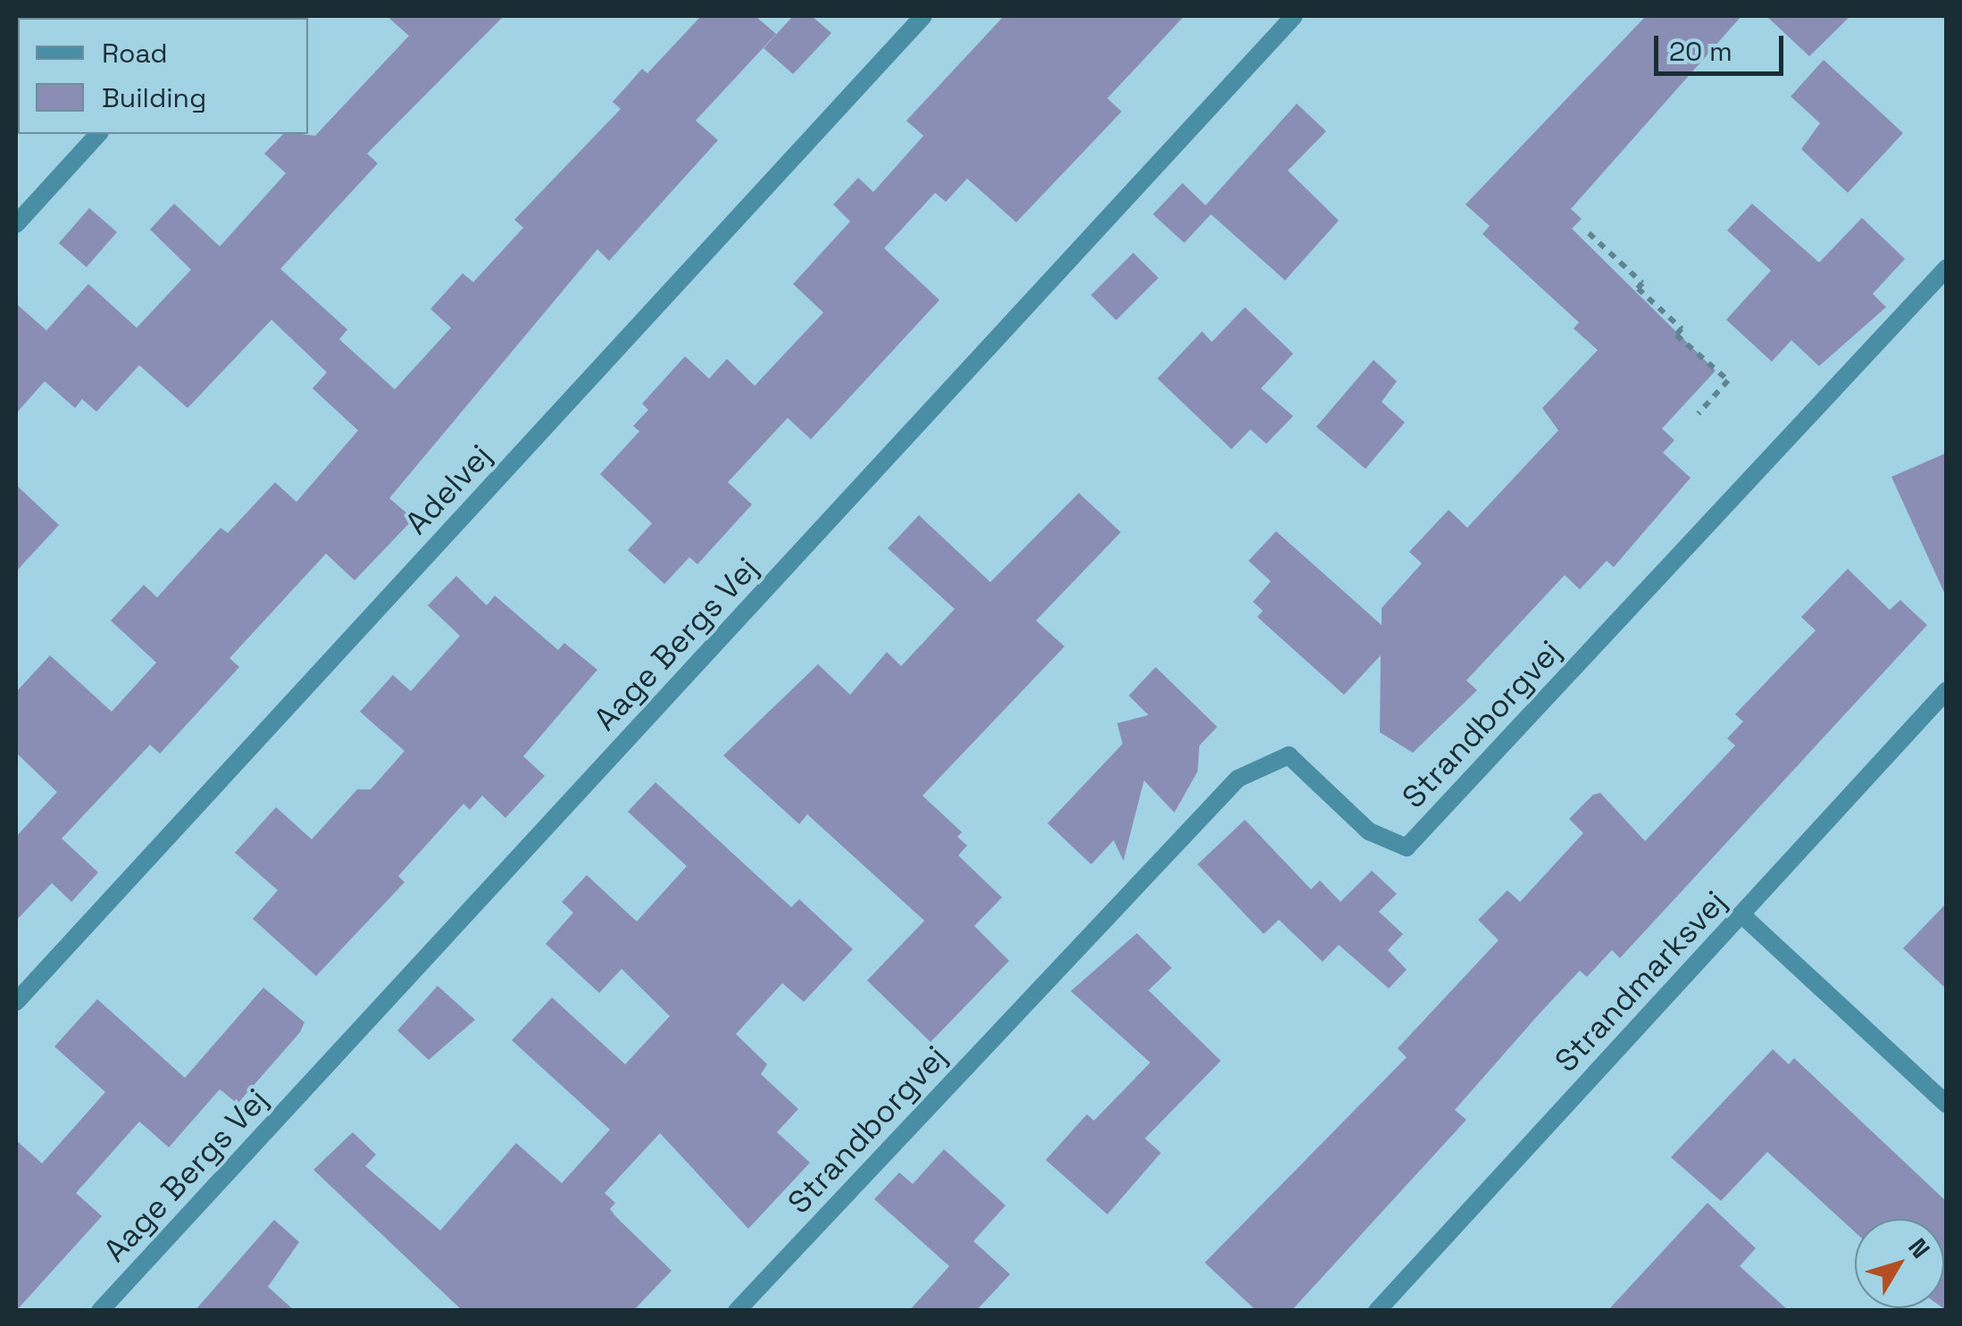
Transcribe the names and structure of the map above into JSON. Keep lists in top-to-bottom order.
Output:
{
  "streets": {
    "street": [
      "Adelvej",
      "Aage Bergs Vej",
      "Strandborgvej",
      "Strandmarksvej"
    ]
  },
  "legend": ["Road", "Building"],
  "scale_bar": "20 m",
  "north": "top right"
}
